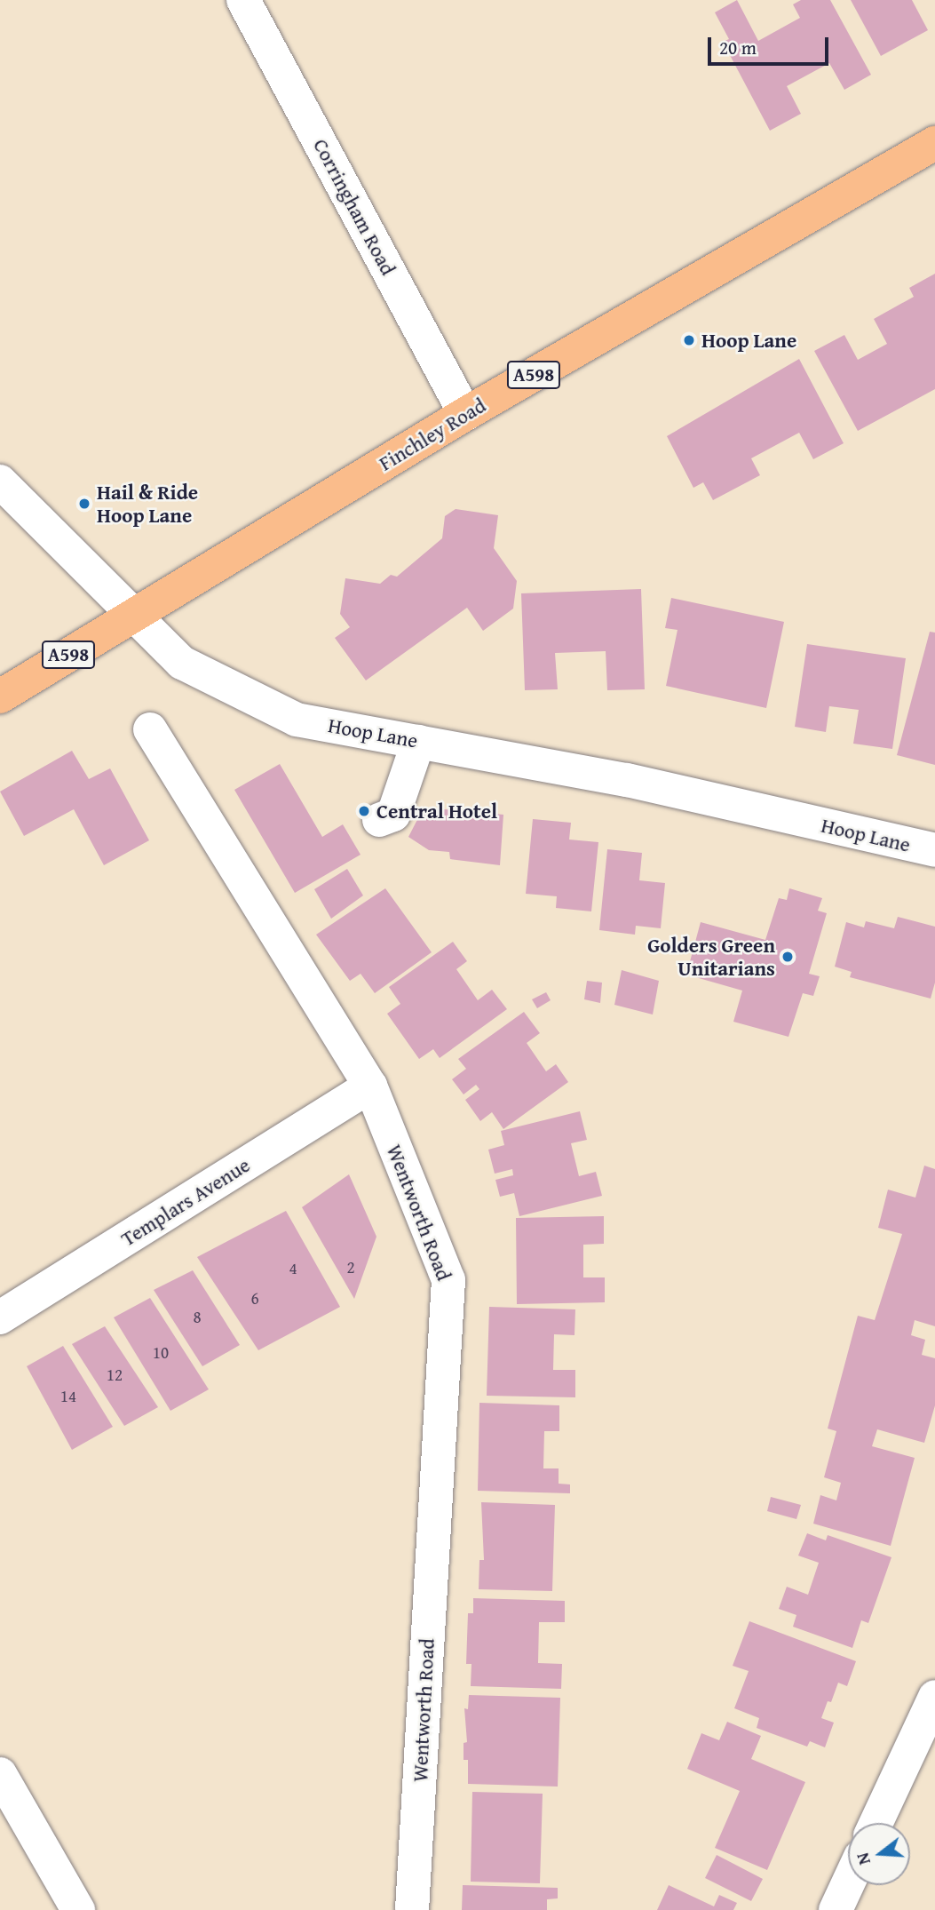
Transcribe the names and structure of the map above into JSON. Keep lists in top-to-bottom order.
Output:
{
  "streets": {
    "main road": ["A598", "Finchley Road"],
    "street": [
      "Corringham Road",
      "Hoop Lane",
      "Templars Avenue",
      "Wentworth Road"
    ]
  },
  "crossings": [
    ["Corringham Road", "Finchley Road"],
    ["Finchley Road", "Hoop Lane"],
    ["Templars Avenue", "Wentworth Road"]
  ],
  "places": [
    "Hoop Lane",
    "Hail & Ride Hoop Lane",
    "Central Hotel",
    "Golders Green Unitarians"
  ],
  "house_numbers": [
    "2",
    "4",
    "6",
    "8",
    "10",
    "12",
    "14"
  ],
  "scale_bar": "20 m",
  "north": "left"
}
